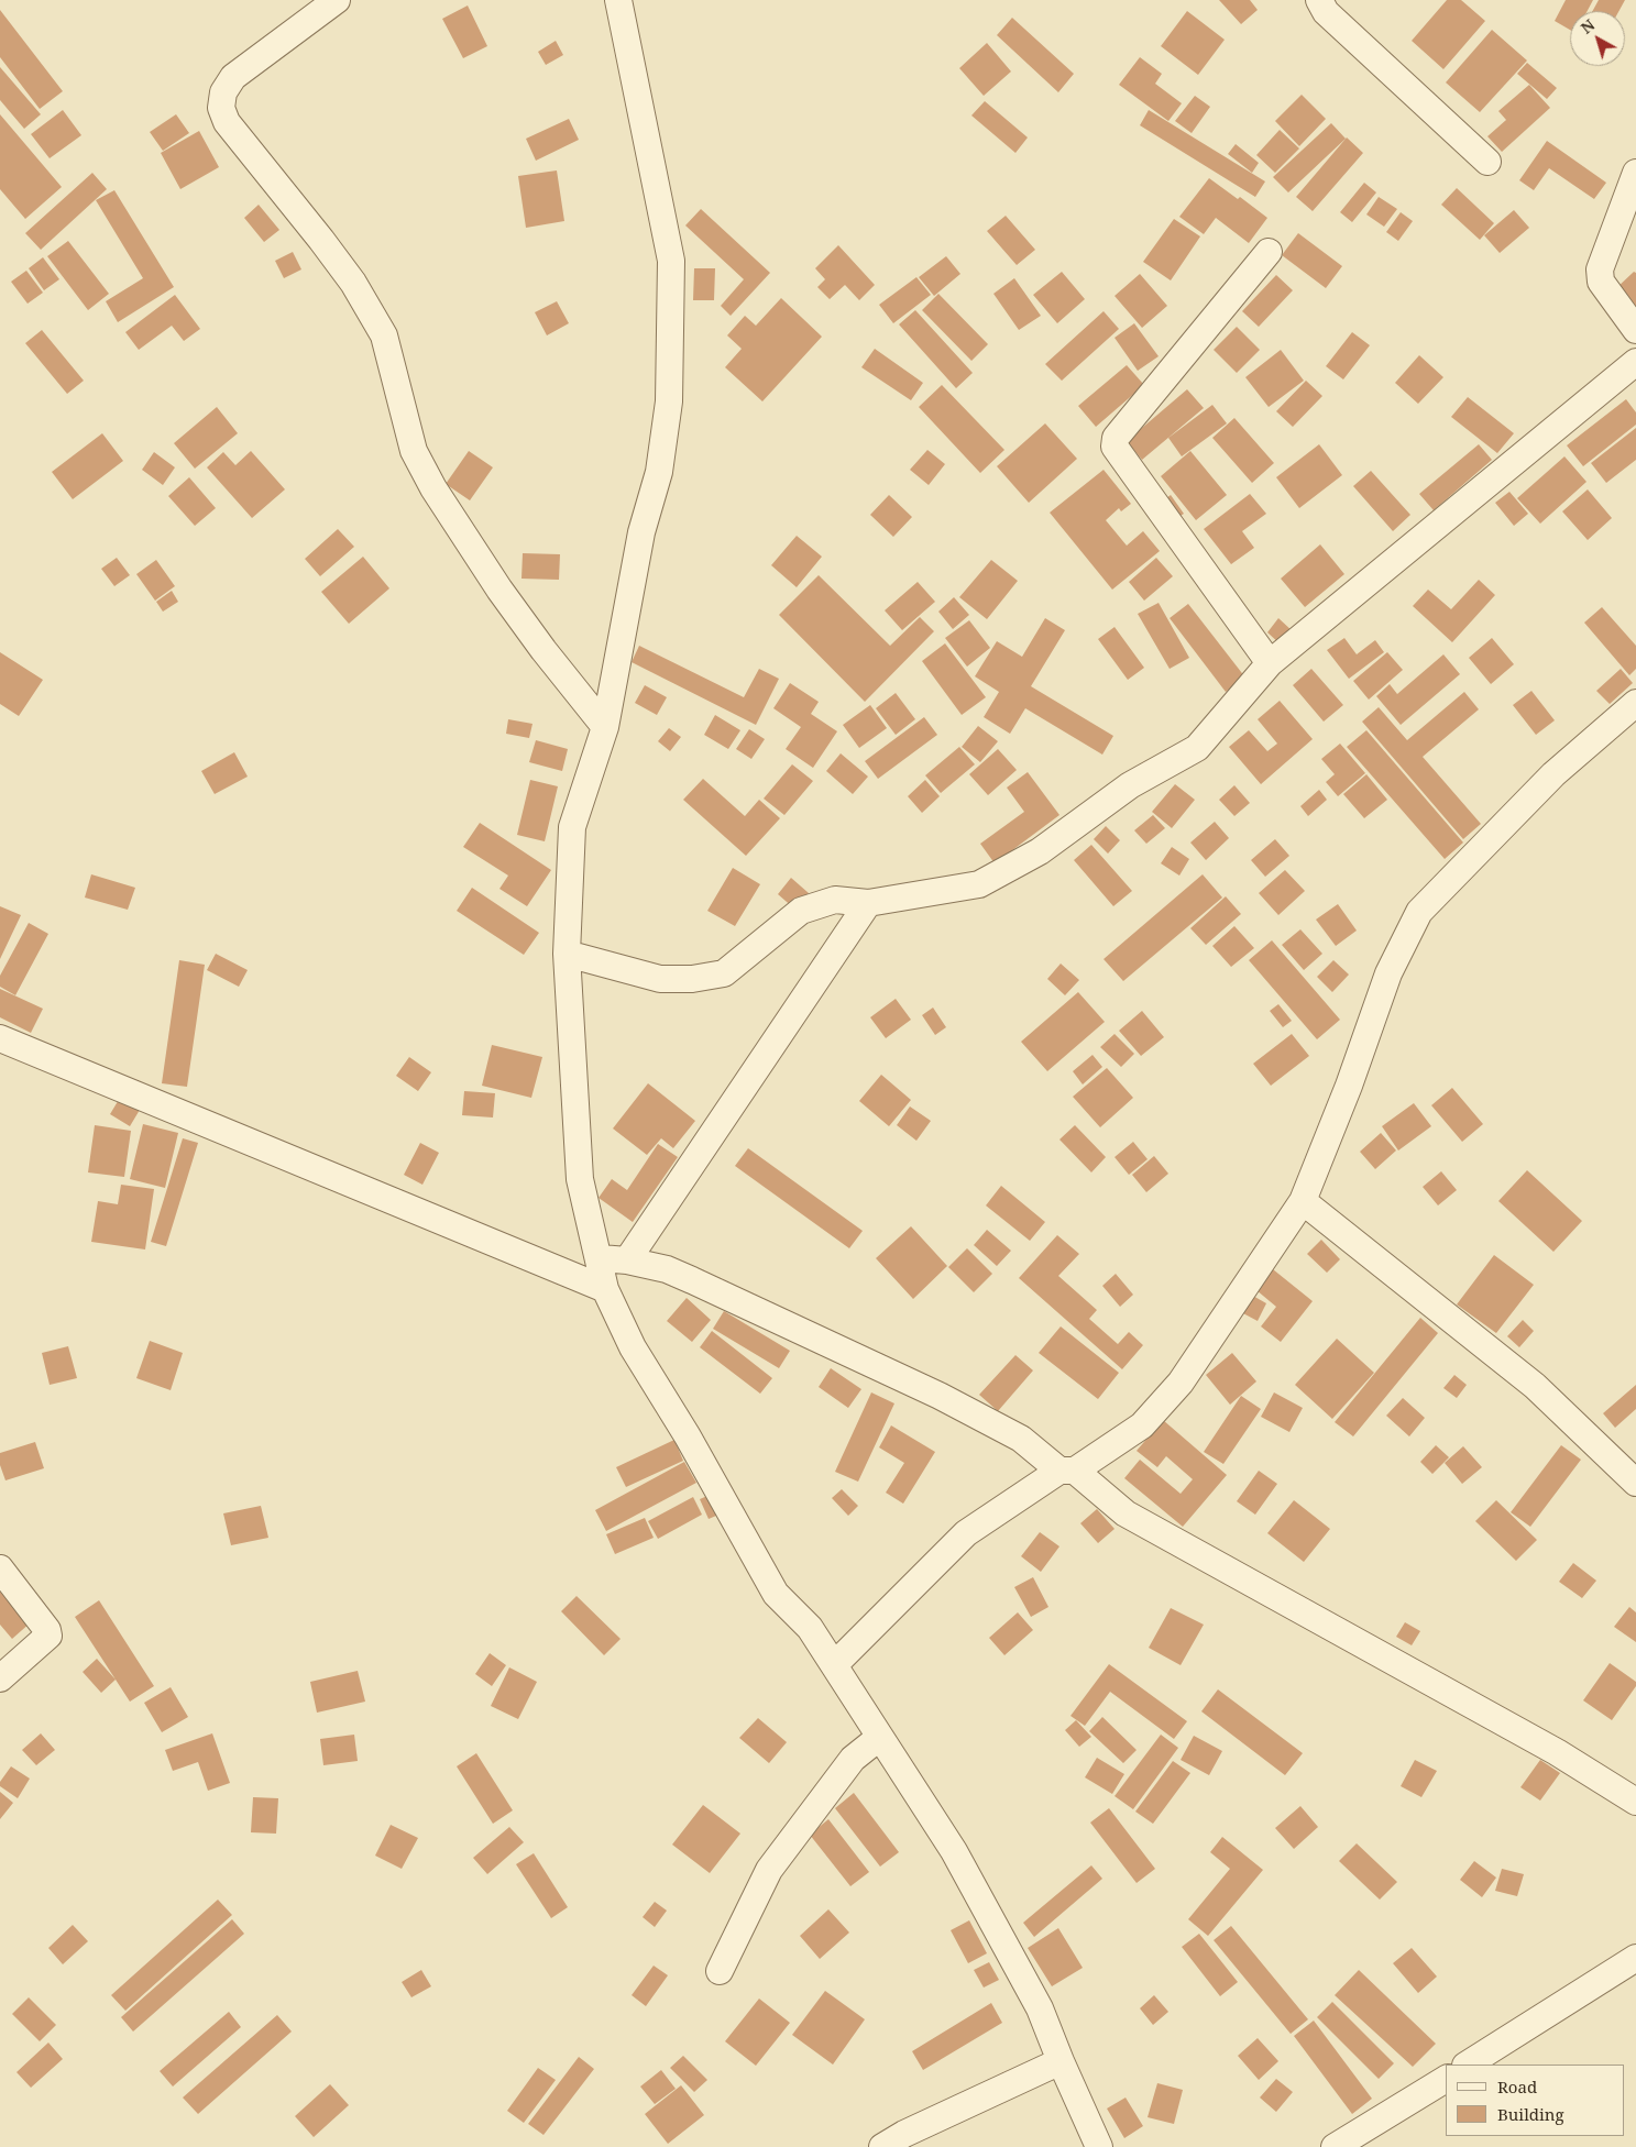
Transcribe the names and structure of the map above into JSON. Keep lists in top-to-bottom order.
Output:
{
  "legend": ["Road", "Building"],
  "north": "top left"
}
